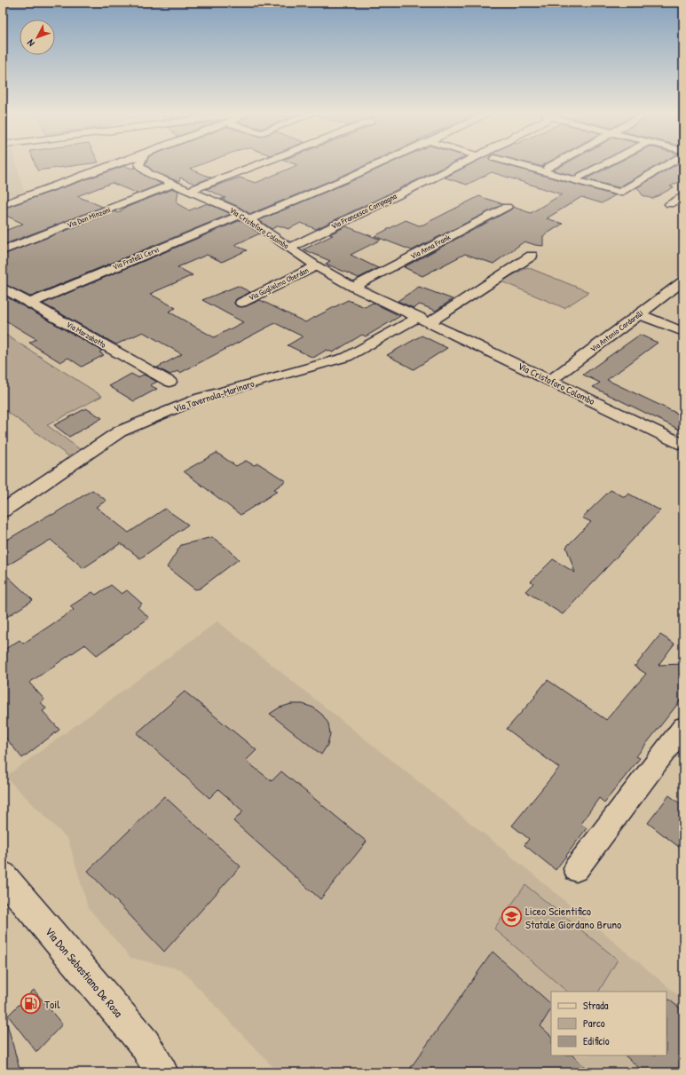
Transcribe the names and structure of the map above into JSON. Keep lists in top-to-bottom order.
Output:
{
  "streets": {
    "main road": ["Via Don Sebastiano De Rosa"],
    "street": [
      "Via Francesco Compagna",
      "Via Don Minzoni",
      "Via Cristoforo Colombo",
      "Via Anna Frank",
      "Via Fratelli Cervi",
      "Via Guglielmo Oberdan",
      "Via Antonio Cardarelli",
      "Via Marzabotto",
      "Via Tavernola-Marinaro"
    ]
  },
  "crossings": [
    ["Via Francesco Compagna", "Via Cristoforo Colombo"],
    ["Via Don Minzoni", "Via Cristoforo Colombo"],
    ["Via Cristoforo Colombo", "Via Anna Frank"],
    ["Via Cristoforo Colombo", "Via Fratelli Cervi"],
    ["Via Cristoforo Colombo", "Via Guglielmo Oberdan"],
    ["Via Cristoforo Colombo", "Via Antonio Cardarelli"],
    ["Via Cristoforo Colombo", "Via Tavernola-Marinaro"],
    ["Via Fratelli Cervi", "Via Marzabotto"]
  ],
  "places": {
    "school or university": ["Liceo Scientifico Statale Giordano Bruno"],
    "fuel station": ["Toil"]
  },
  "legend": ["Strada", "Parco", "Edificio"],
  "north": "bottom left"
}
